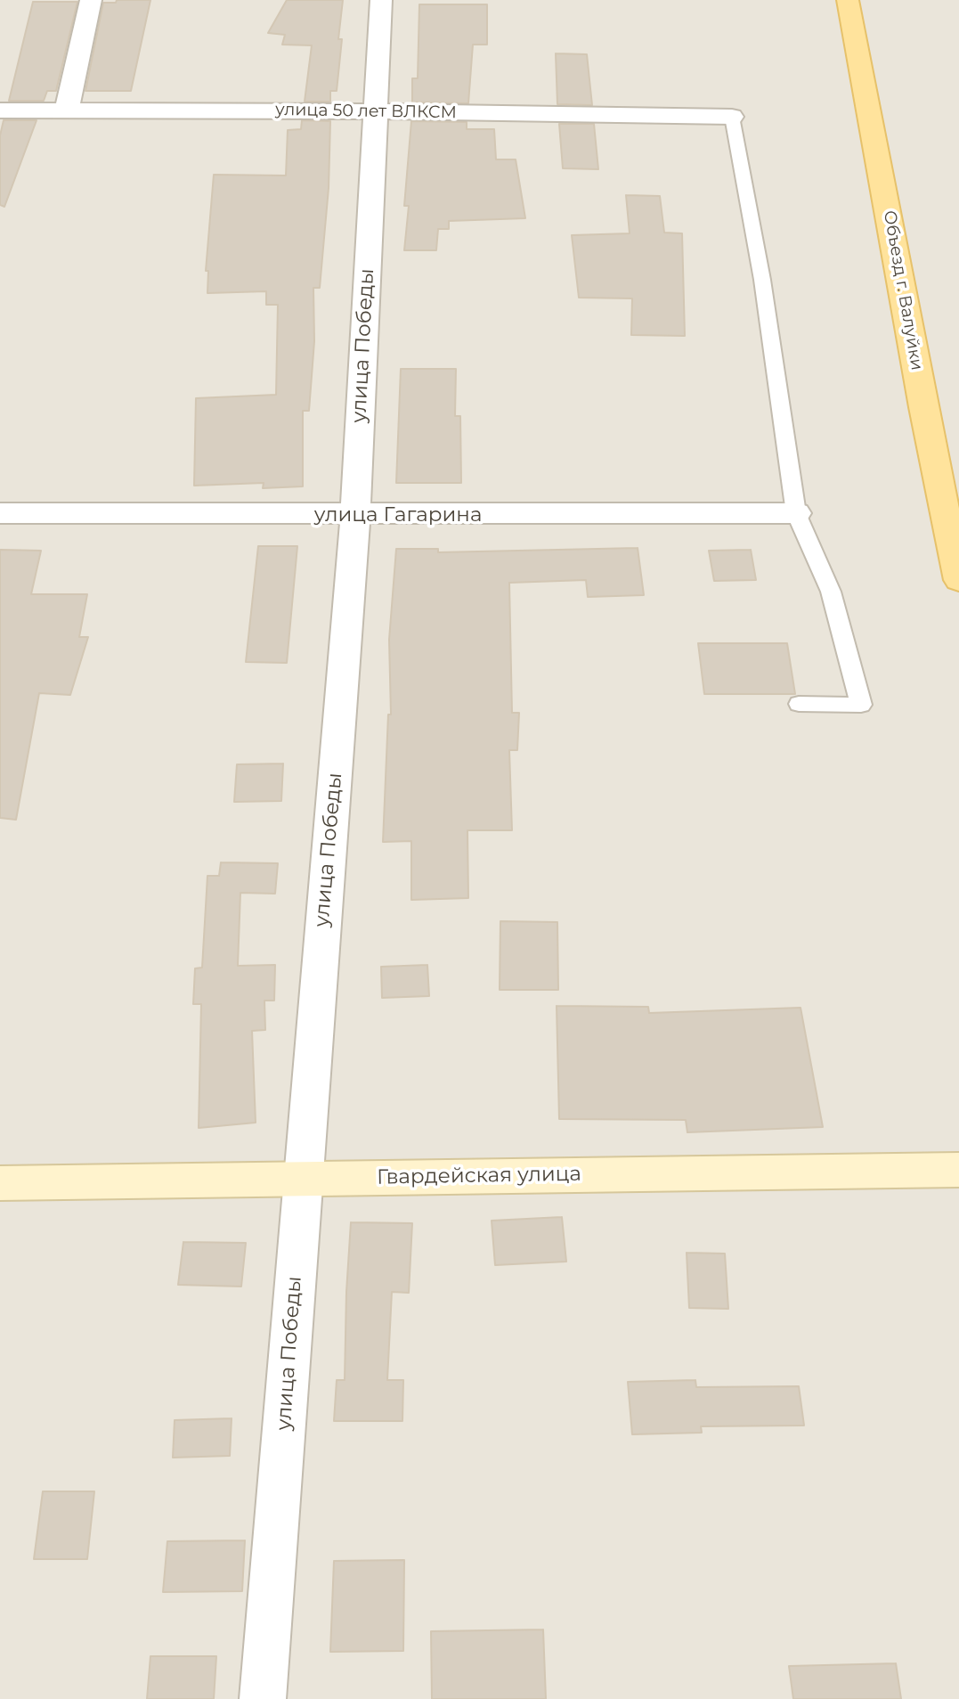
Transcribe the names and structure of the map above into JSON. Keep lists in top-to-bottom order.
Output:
{
  "streets": {
    "main road": ["Объезд г. Валуйки"],
    "street": [
      "улица 50 лет ВЛКСМ",
      "улица Победы",
      "улица Гагарина",
      "Гвардейская улица"
    ]
  },
  "crossings": [
    ["улица 50 лет ВЛКСМ", "улица Победы"],
    ["улица Победы", "улица Гагарина"],
    ["улица Победы", "Гвардейская улица"]
  ]
}
